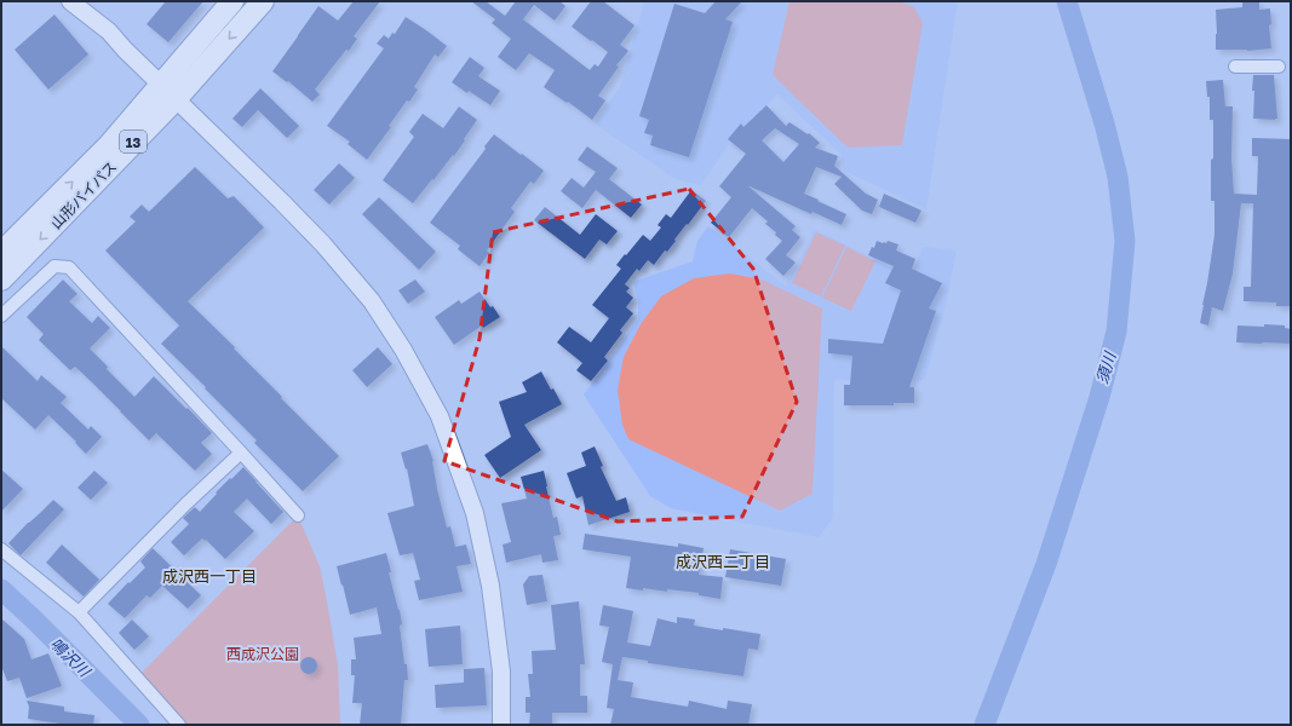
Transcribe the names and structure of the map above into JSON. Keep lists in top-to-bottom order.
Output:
{
  "streets": {
    "highway": ["13", "山形バイパス"]
  },
  "districts": ["成沢西二丁目", "成沢西一丁目"],
  "water": ["須川", "鳴沢川"],
  "parks": ["西成沢公園"]
}
